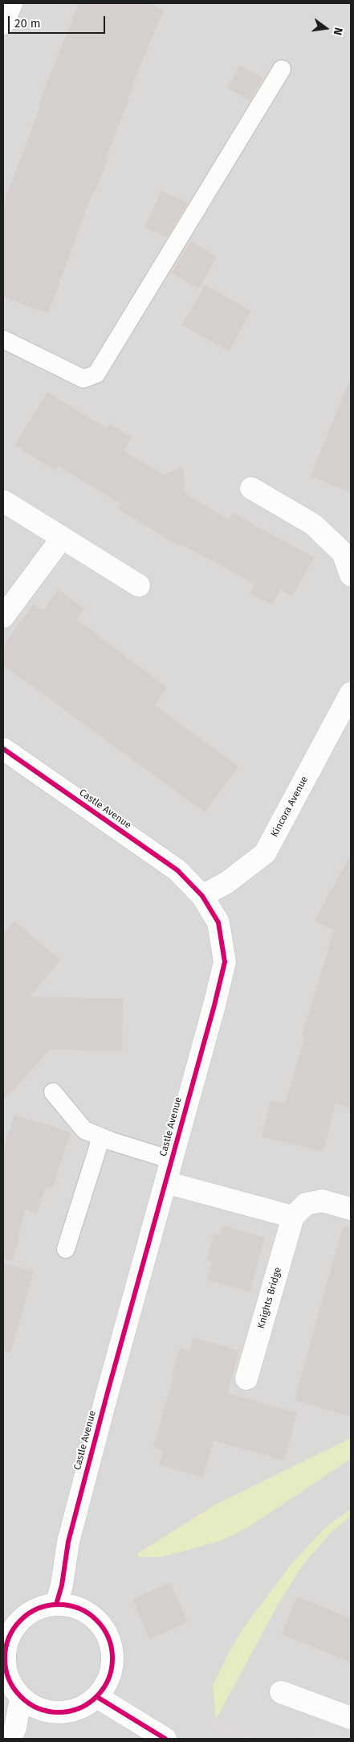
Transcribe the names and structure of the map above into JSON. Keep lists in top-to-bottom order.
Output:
{
  "streets": {
    "street": ["Kincora Avenue", "Castle Avenue", "Knights Bridge"]
  },
  "crossings": [
    ["Kincora Avenue", "Castle Avenue"]
  ],
  "scale_bar": "20 m",
  "north": "right"
}
